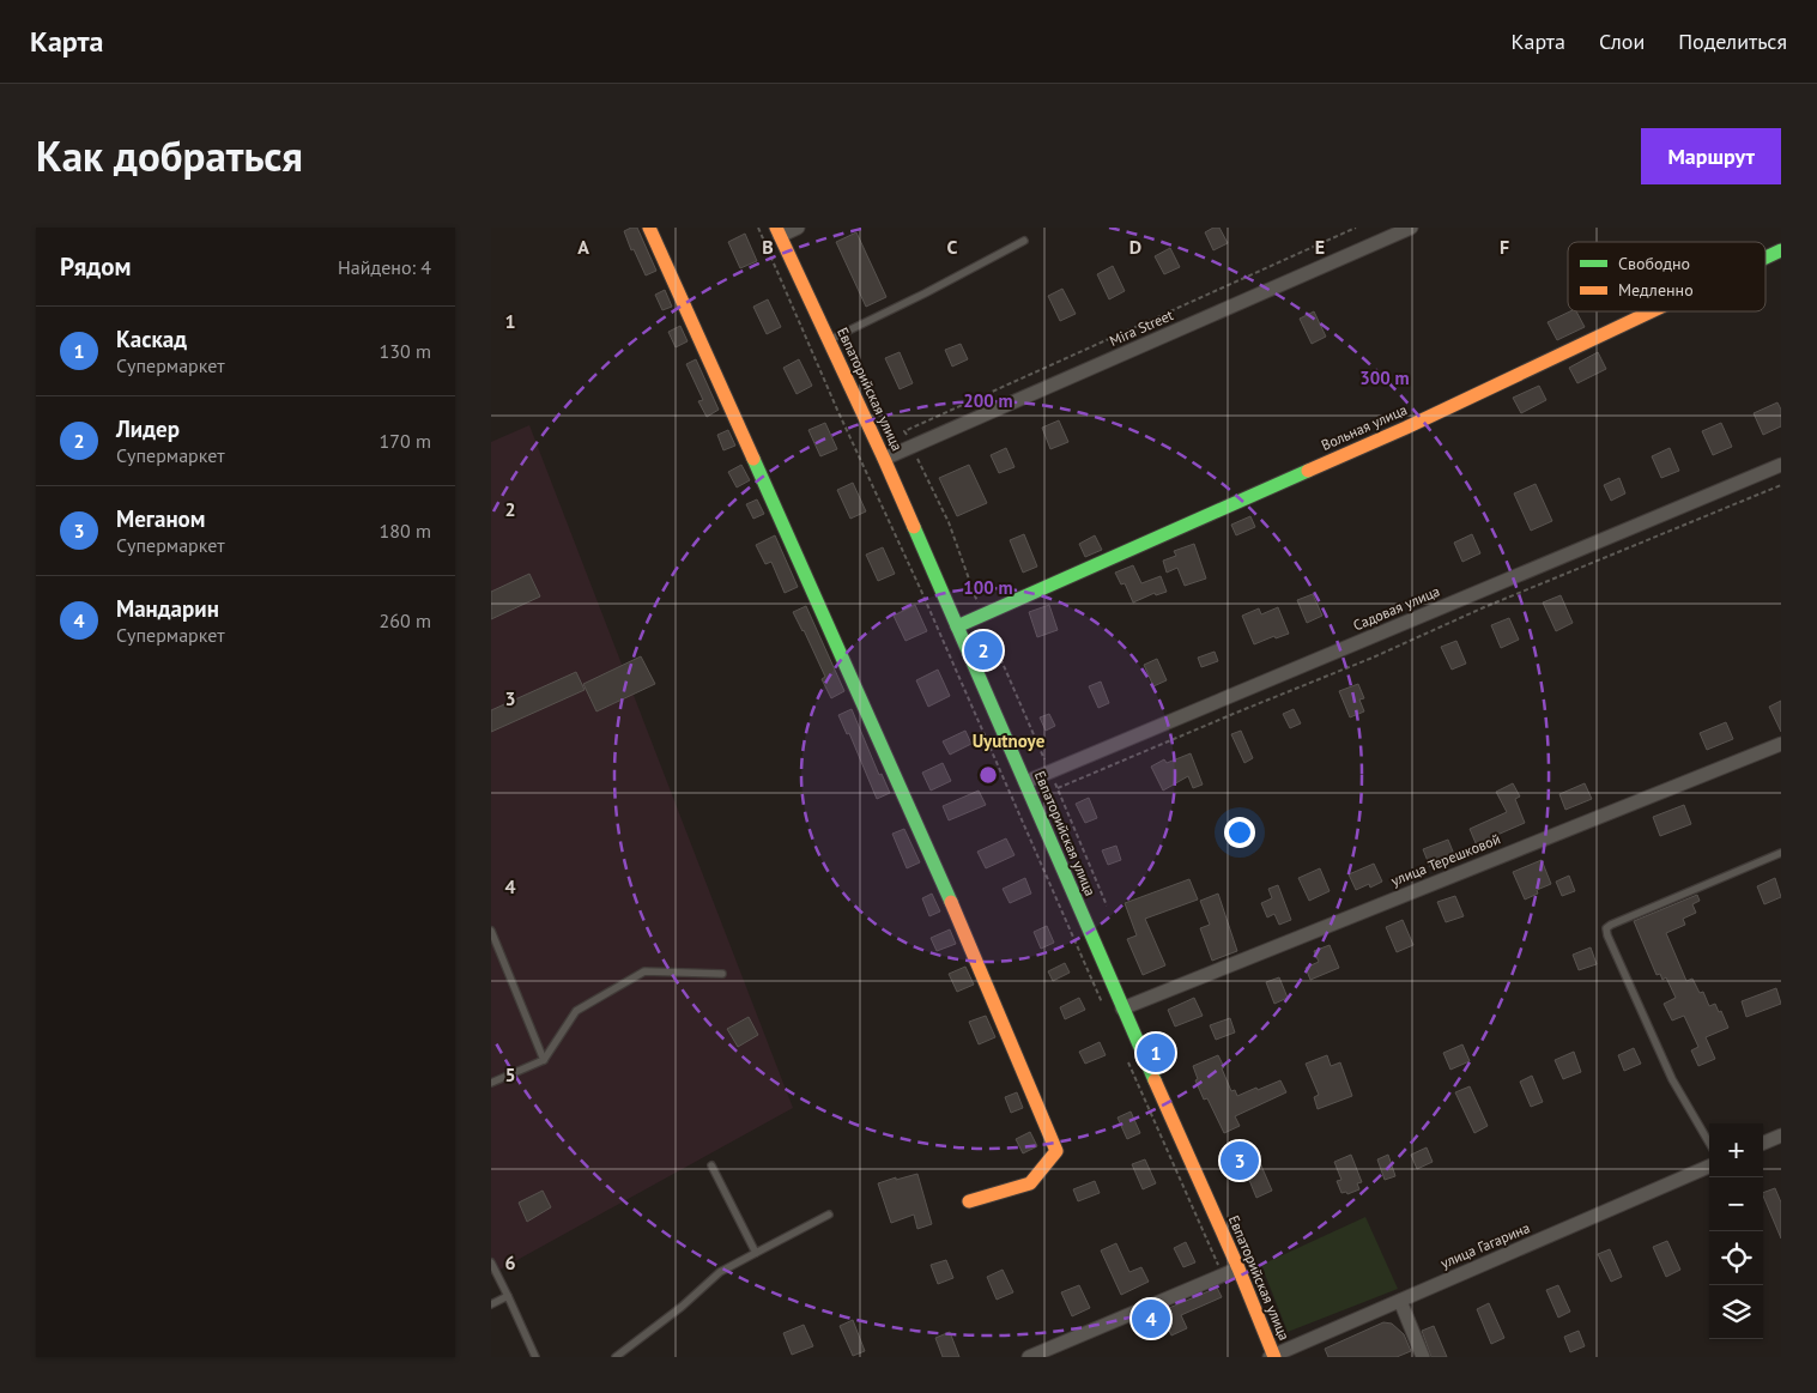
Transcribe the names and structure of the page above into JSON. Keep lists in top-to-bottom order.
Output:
{
  "streets": {
    "street": [
      "Mira Street",
      "Евпаторийская улица",
      "Вольная улица",
      "Садовая улица",
      "улица Терешковой",
      "улица Гагарина"
    ]
  },
  "crossings": [
    ["Mira Street", "Евпаторийская улица"],
    ["Евпаторийская улица", "Вольная улица"],
    ["Евпаторийская улица", "Садовая улица"],
    ["Евпаторийская улица", "улица Терешковой"],
    ["Евпаторийская улица", "улица Гагарина"]
  ],
  "districts": ["Uyutnoye"],
  "legend": ["Свободно", "Медленно"],
  "page": {
    "header": "Карта",
    "nav": ["Карта", "Слои", "Поделиться"],
    "title": "Как добраться",
    "buttons": "Маршрут",
    "heading": ["Рядом", "Найдено: 4"],
    "list": [
      {
        "mark": "1",
        "name": "Каскад",
        "note": "Супермаркет",
        "value": "130 m"
      },
      {
        "mark": "2",
        "name": "Лидер",
        "note": "Супермаркет",
        "value": "170 m"
      },
      {
        "mark": "3",
        "name": "Меганом",
        "note": "Супермаркет",
        "value": "180 m"
      },
      {
        "mark": "4",
        "name": "Мандарин",
        "note": "Супермаркет",
        "value": "260 m"
      }
    ],
    "pins": [
      "2",
      "1",
      "3",
      "4"
    ],
    "map_buttons": ["+", "−"]
  },
  "grid": {
    "columns": [
      "A",
      "B",
      "C",
      "D",
      "E",
      "F"
    ],
    "rows": [
      "1",
      "2",
      "3",
      "4",
      "5",
      "6"
    ]
  },
  "rings": ["300 m", "200 m", "100 m"]
}
